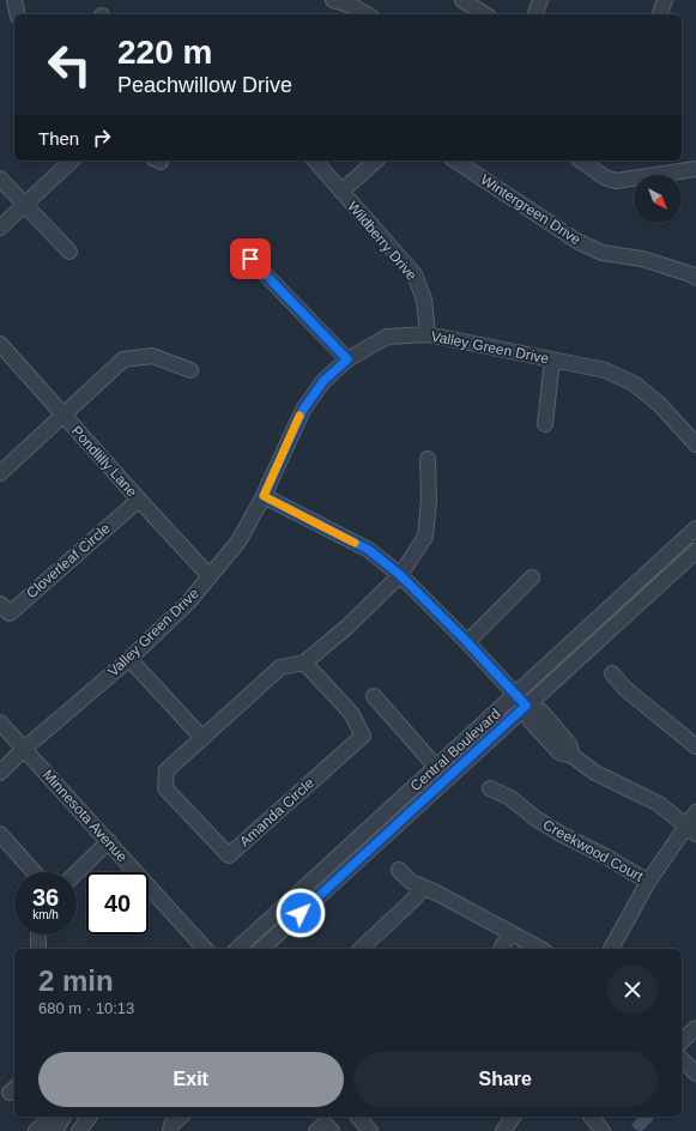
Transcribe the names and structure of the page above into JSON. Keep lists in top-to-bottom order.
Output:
{
  "streets": {
    "street": [
      "Wintergreen Drive",
      "Wildberry Drive",
      "Valley Green Drive",
      "Pondlilly Lane",
      "Cloverleaf Circle",
      "Central Boulevard",
      "Amanda Circle",
      "Minnesota Avenue",
      "Creekwood Court"
    ]
  },
  "crossings": [
    ["Wildberry Drive", "Valley Green Drive"],
    ["Valley Green Drive", "Pondlilly Lane"],
    ["Valley Green Drive", "Minnesota Avenue"],
    ["Pondlilly Lane", "Cloverleaf Circle"]
  ],
  "north": "bottom right",
  "page": {
    "turn": ["220 m", "Peachwillow Drive"],
    "then": "Then",
    "speed": "36 km/h",
    "limit": "40",
    "heading": ["2 min", "680 m · 10:13"],
    "buttons": ["Exit", "Share"]
  }
}
